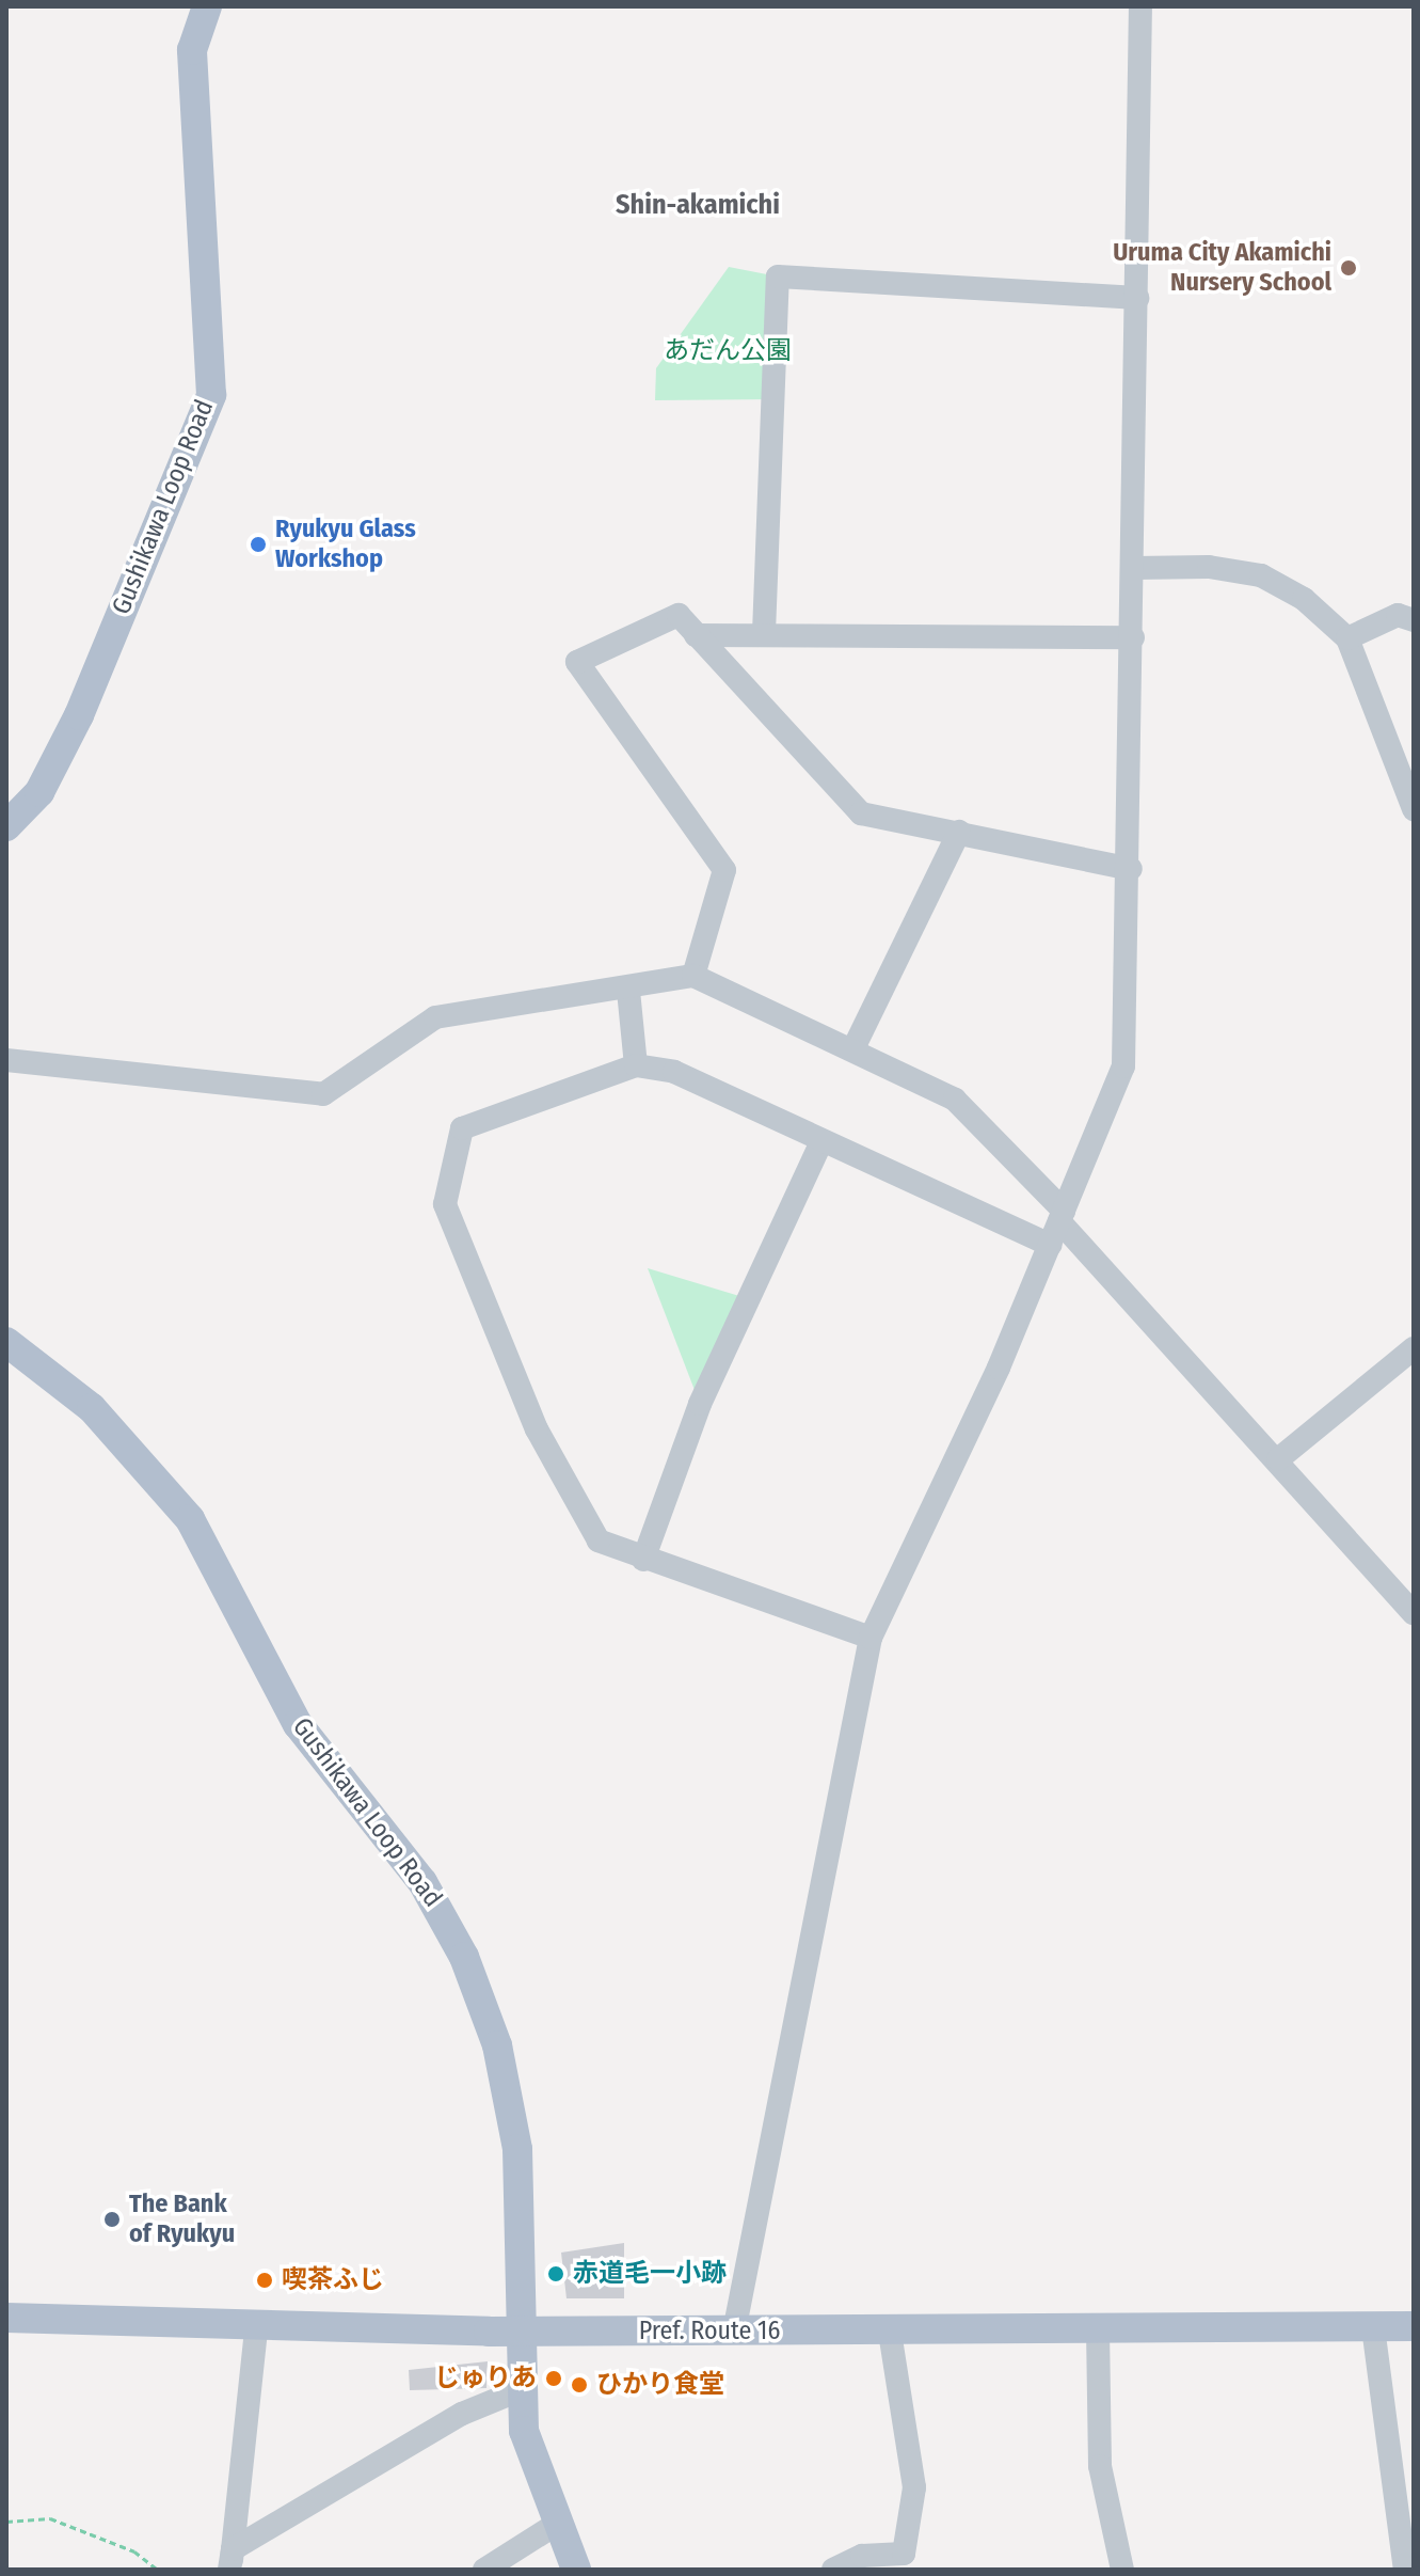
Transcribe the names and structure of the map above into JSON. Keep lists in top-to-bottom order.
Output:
{
  "streets": {
    "main road": ["Gushikawa Loop Road", "Pref. Route 16"]
  },
  "crossings": [
    ["Gushikawa Loop Road", "Pref. Route 16"]
  ],
  "districts": ["Shin-akamichi"],
  "parks": ["あだん公園"],
  "places": [
    "Uruma City Akamichi Nursery School",
    "Ryukyu Glass Workshop",
    "The Bank of Ryukyu",
    "赤道毛一小跡",
    "喫茶ふじ",
    "じゅりあ",
    "ひかり食堂"
  ]
}
